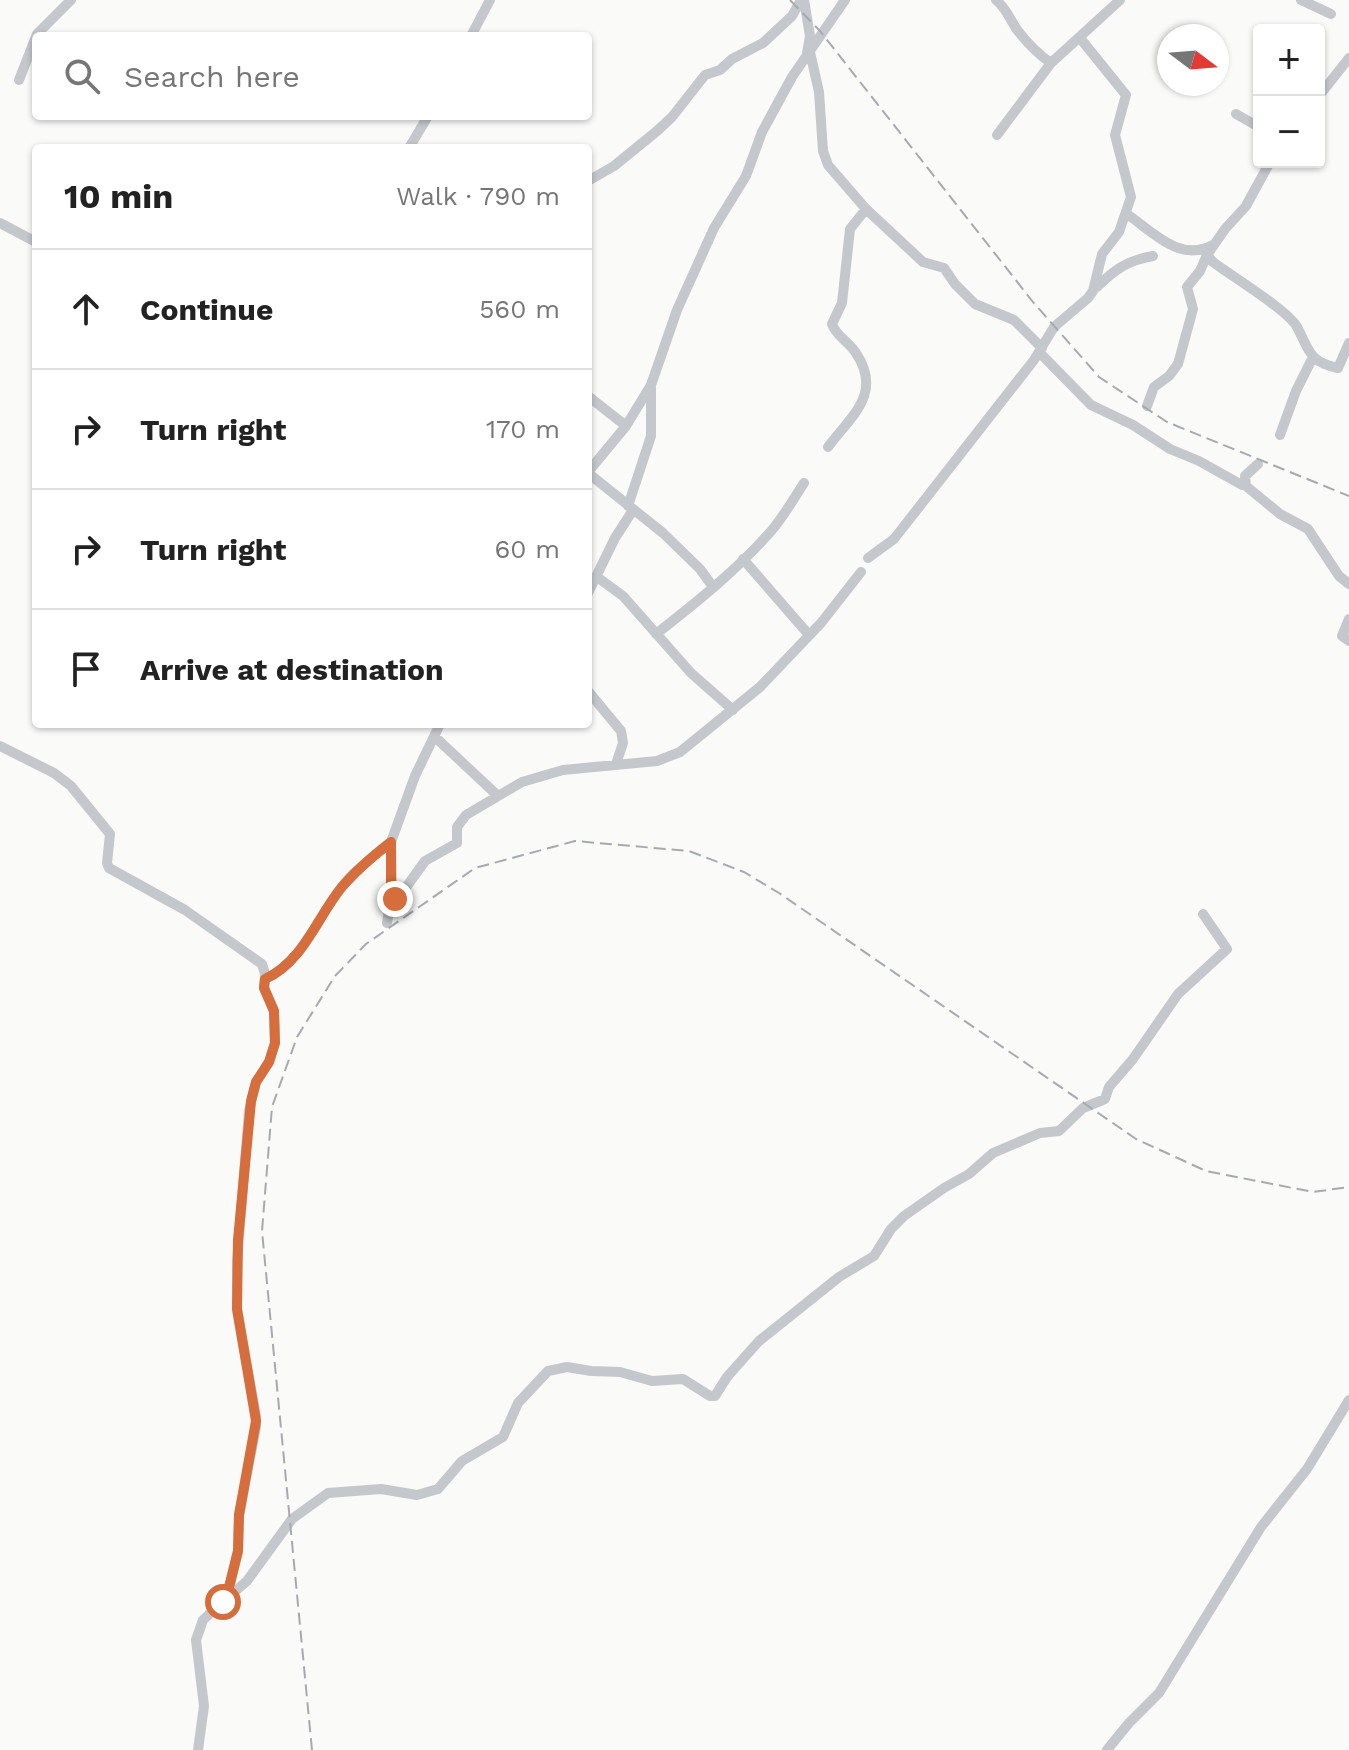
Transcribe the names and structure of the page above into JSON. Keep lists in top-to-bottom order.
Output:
{
  "north": "right",
  "page": {
    "map_buttons": ["+", "−"],
    "search": "Search here",
    "heading": ["10 min", "Walk · 790 m"],
    "list": [
      ["Continue", "560 m"],
      ["Turn right", "170 m"],
      ["Turn right", "60 m"],
      "Arrive at destination"
    ]
  }
}
